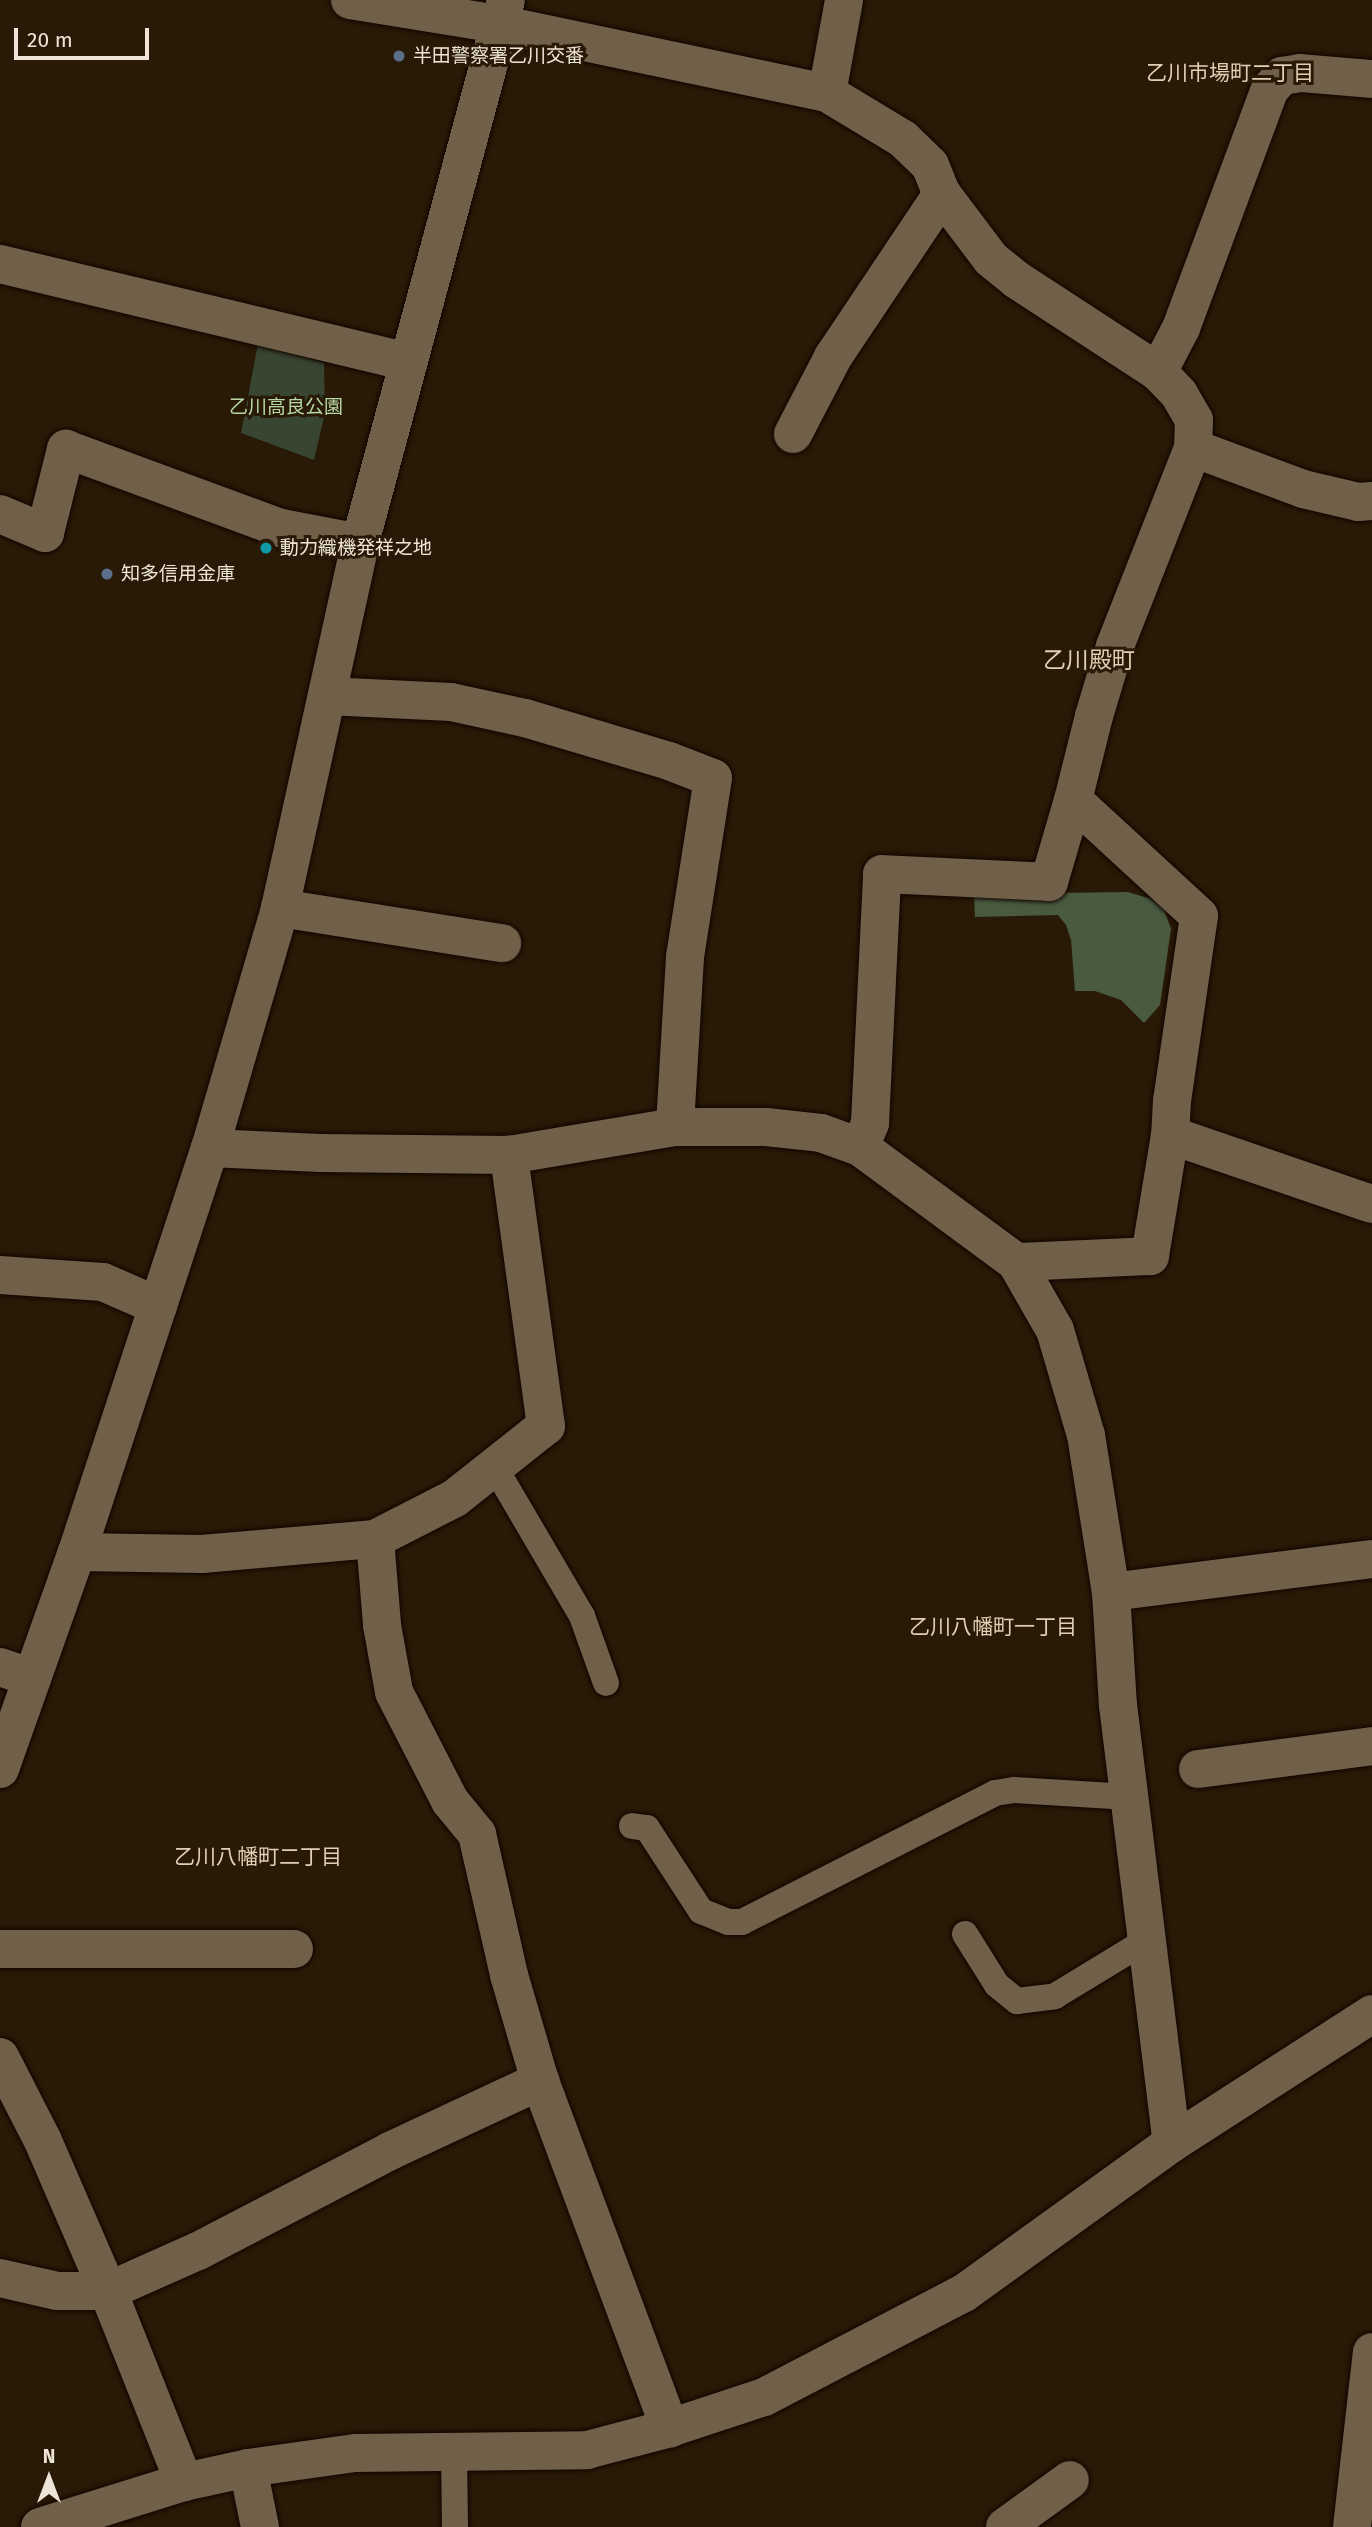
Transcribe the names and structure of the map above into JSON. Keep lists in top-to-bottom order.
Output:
{
  "districts": [
    "乙川市場町二丁目",
    "乙川殿町",
    "乙川八幡町一丁目",
    "乙川八幡町二丁目"
  ],
  "parks": ["乙川高良公園"],
  "places": ["半田警察署乙川交番", "動力織機発祥之地", "知多信用金庫"],
  "scale_bar": "20 m",
  "north": "top"
}
